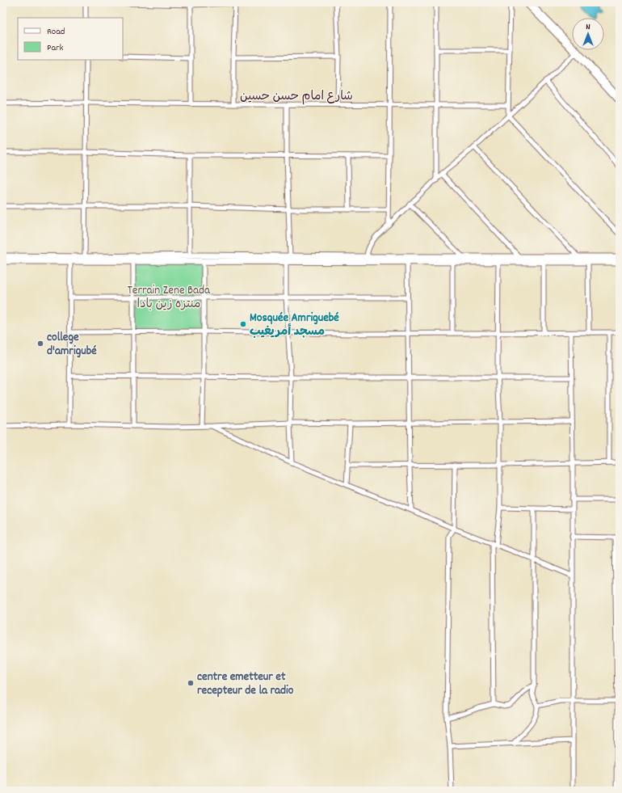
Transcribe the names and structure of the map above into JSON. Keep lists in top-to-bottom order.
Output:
{
  "streets": {
    "street": ["شارع امام حسن حسين"]
  },
  "parks": ["Terrain Zene Bada منتزه زين بادا"],
  "places": ["Mosquée Amriguebé مسجد أمريغيب", "college d'amrigubé", "centre emetteur et recepteur de la radio"],
  "legend": ["Road", "Park"],
  "north": "top"
}
